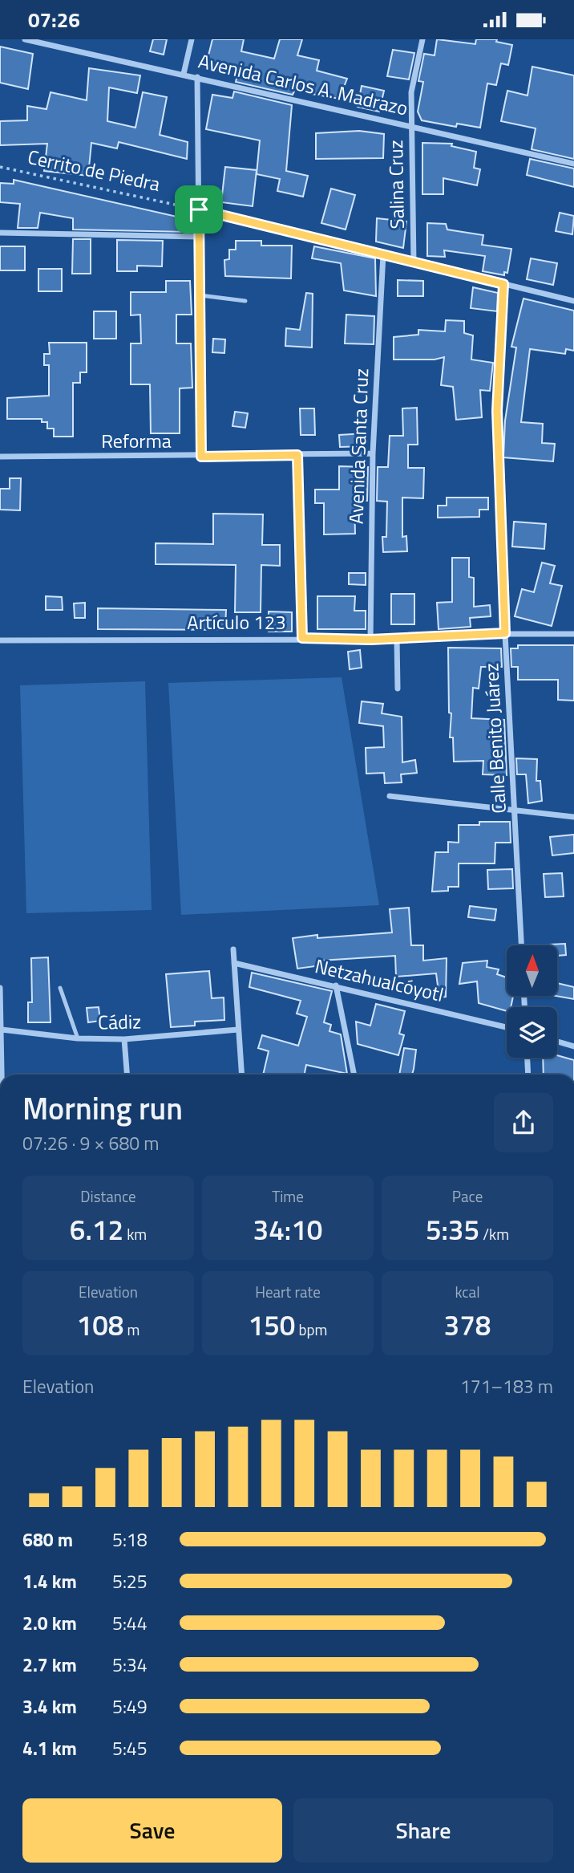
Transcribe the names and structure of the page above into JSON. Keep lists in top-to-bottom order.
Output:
{
  "streets": {
    "street": [
      "Avenida Carlos A. Madrazo",
      "Salina Cruz",
      "Reforma",
      "Avenida Santa Cruz",
      "Artículo 123",
      "Calle Benito Juárez",
      "Netzahualcóyotl",
      "Cádiz"
    ],
    "path": ["Cerrito de Piedra"]
  },
  "crossings": [
    ["Avenida Carlos A. Madrazo", "Salina Cruz"],
    ["Reforma", "Avenida Santa Cruz"],
    ["Avenida Santa Cruz", "Artículo 123"],
    ["Artículo 123", "Calle Benito Juárez"]
  ],
  "north": "top",
  "page": {
    "status": "07:26",
    "heading": ["Morning run", "07:26 · 9 × 680 m"],
    "stats": [
      ["Distance", "6.12 km"],
      ["Time", "34:10"],
      ["Pace", "5:35 /km"],
      ["Elevation", "108 m"],
      ["Heart rate", "150 bpm"],
      ["kcal", "378"]
    ],
    "chart": ["Elevation", "171–183 m"],
    "list": [
      {
        "name": "680 m",
        "note": "5:18"
      },
      {
        "name": "1.4 km",
        "note": "5:25"
      },
      {
        "name": "2.0 km",
        "note": "5:44"
      },
      {
        "name": "2.7 km",
        "note": "5:34"
      },
      {
        "name": "3.4 km",
        "note": "5:49"
      },
      {
        "name": "4.1 km",
        "note": "5:45"
      }
    ],
    "buttons": ["Save", "Share"]
  }
}
